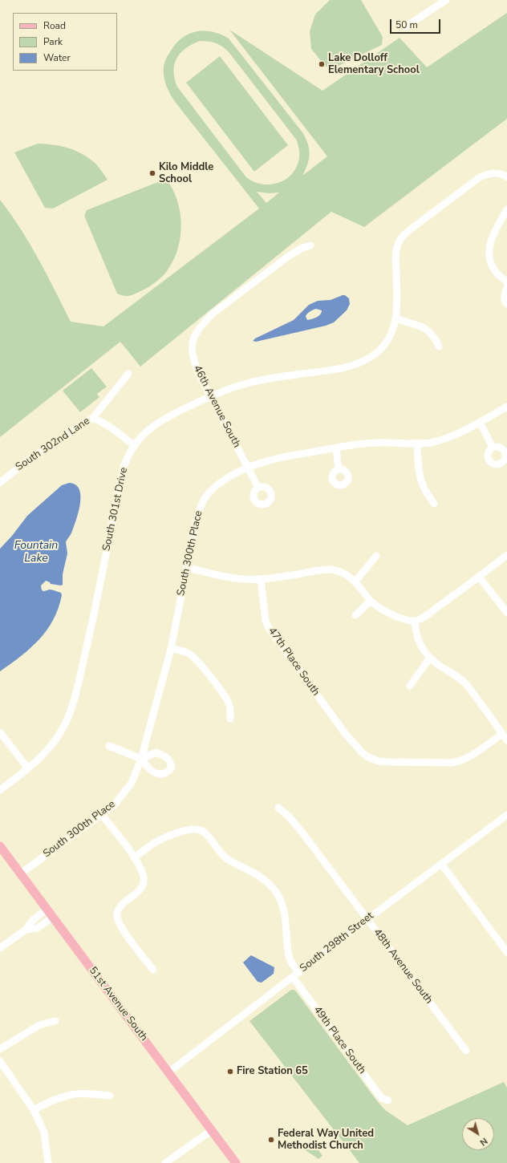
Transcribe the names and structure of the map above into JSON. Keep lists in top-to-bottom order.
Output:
{
  "streets": {
    "main road": ["51st Avenue South"],
    "street": [
      "46th Avenue South",
      "South 302nd Lane",
      "South 301st Drive",
      "South 300th Place",
      "47th Place South",
      "South 298th Street",
      "48th Avenue South",
      "49th Place South"
    ]
  },
  "crossings": [
    ["46th Avenue South", "South 301st Drive"],
    ["46th Avenue South", "South 300th Place"],
    ["South 300th Place", "51st Avenue South"],
    ["South 298th Street", "48th Avenue South"],
    ["South 298th Street", "51st Avenue South"],
    ["South 298th Street", "49th Place South"]
  ],
  "water": ["Fountain Lake"],
  "places": [
    "Lake Dolloff Elementary School",
    "Kilo Middle School",
    "Fire Station 65",
    "Federal Way United Methodist Church"
  ],
  "legend": ["Road", "Park", "Water"],
  "scale_bar": "50 m",
  "north": "bottom right"
}
